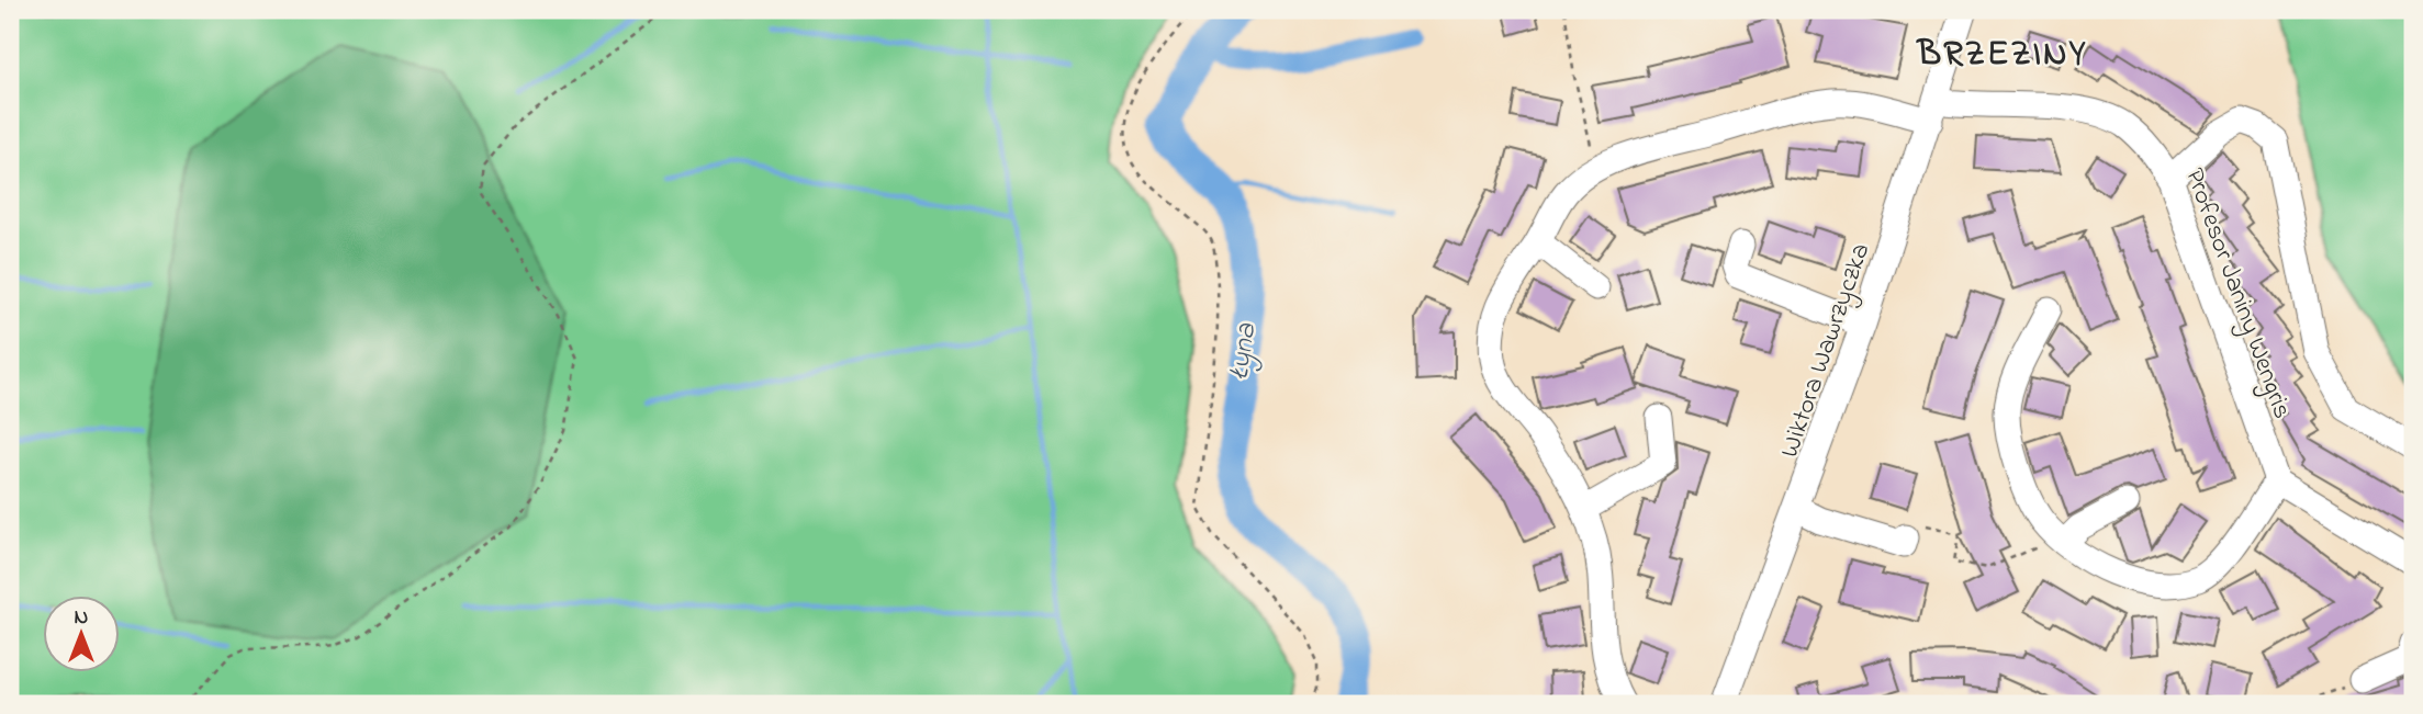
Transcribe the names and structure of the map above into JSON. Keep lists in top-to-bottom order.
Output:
{
  "streets": {
    "street": ["Profesor Janiny Wengris", "Wiktora Wawrzyczka"]
  },
  "crossings": [
    ["Profesor Janiny Wengris", "Wiktora Wawrzyczka"]
  ],
  "districts": ["BRZEZINY"],
  "water": ["Łyna"],
  "north": "top"
}
